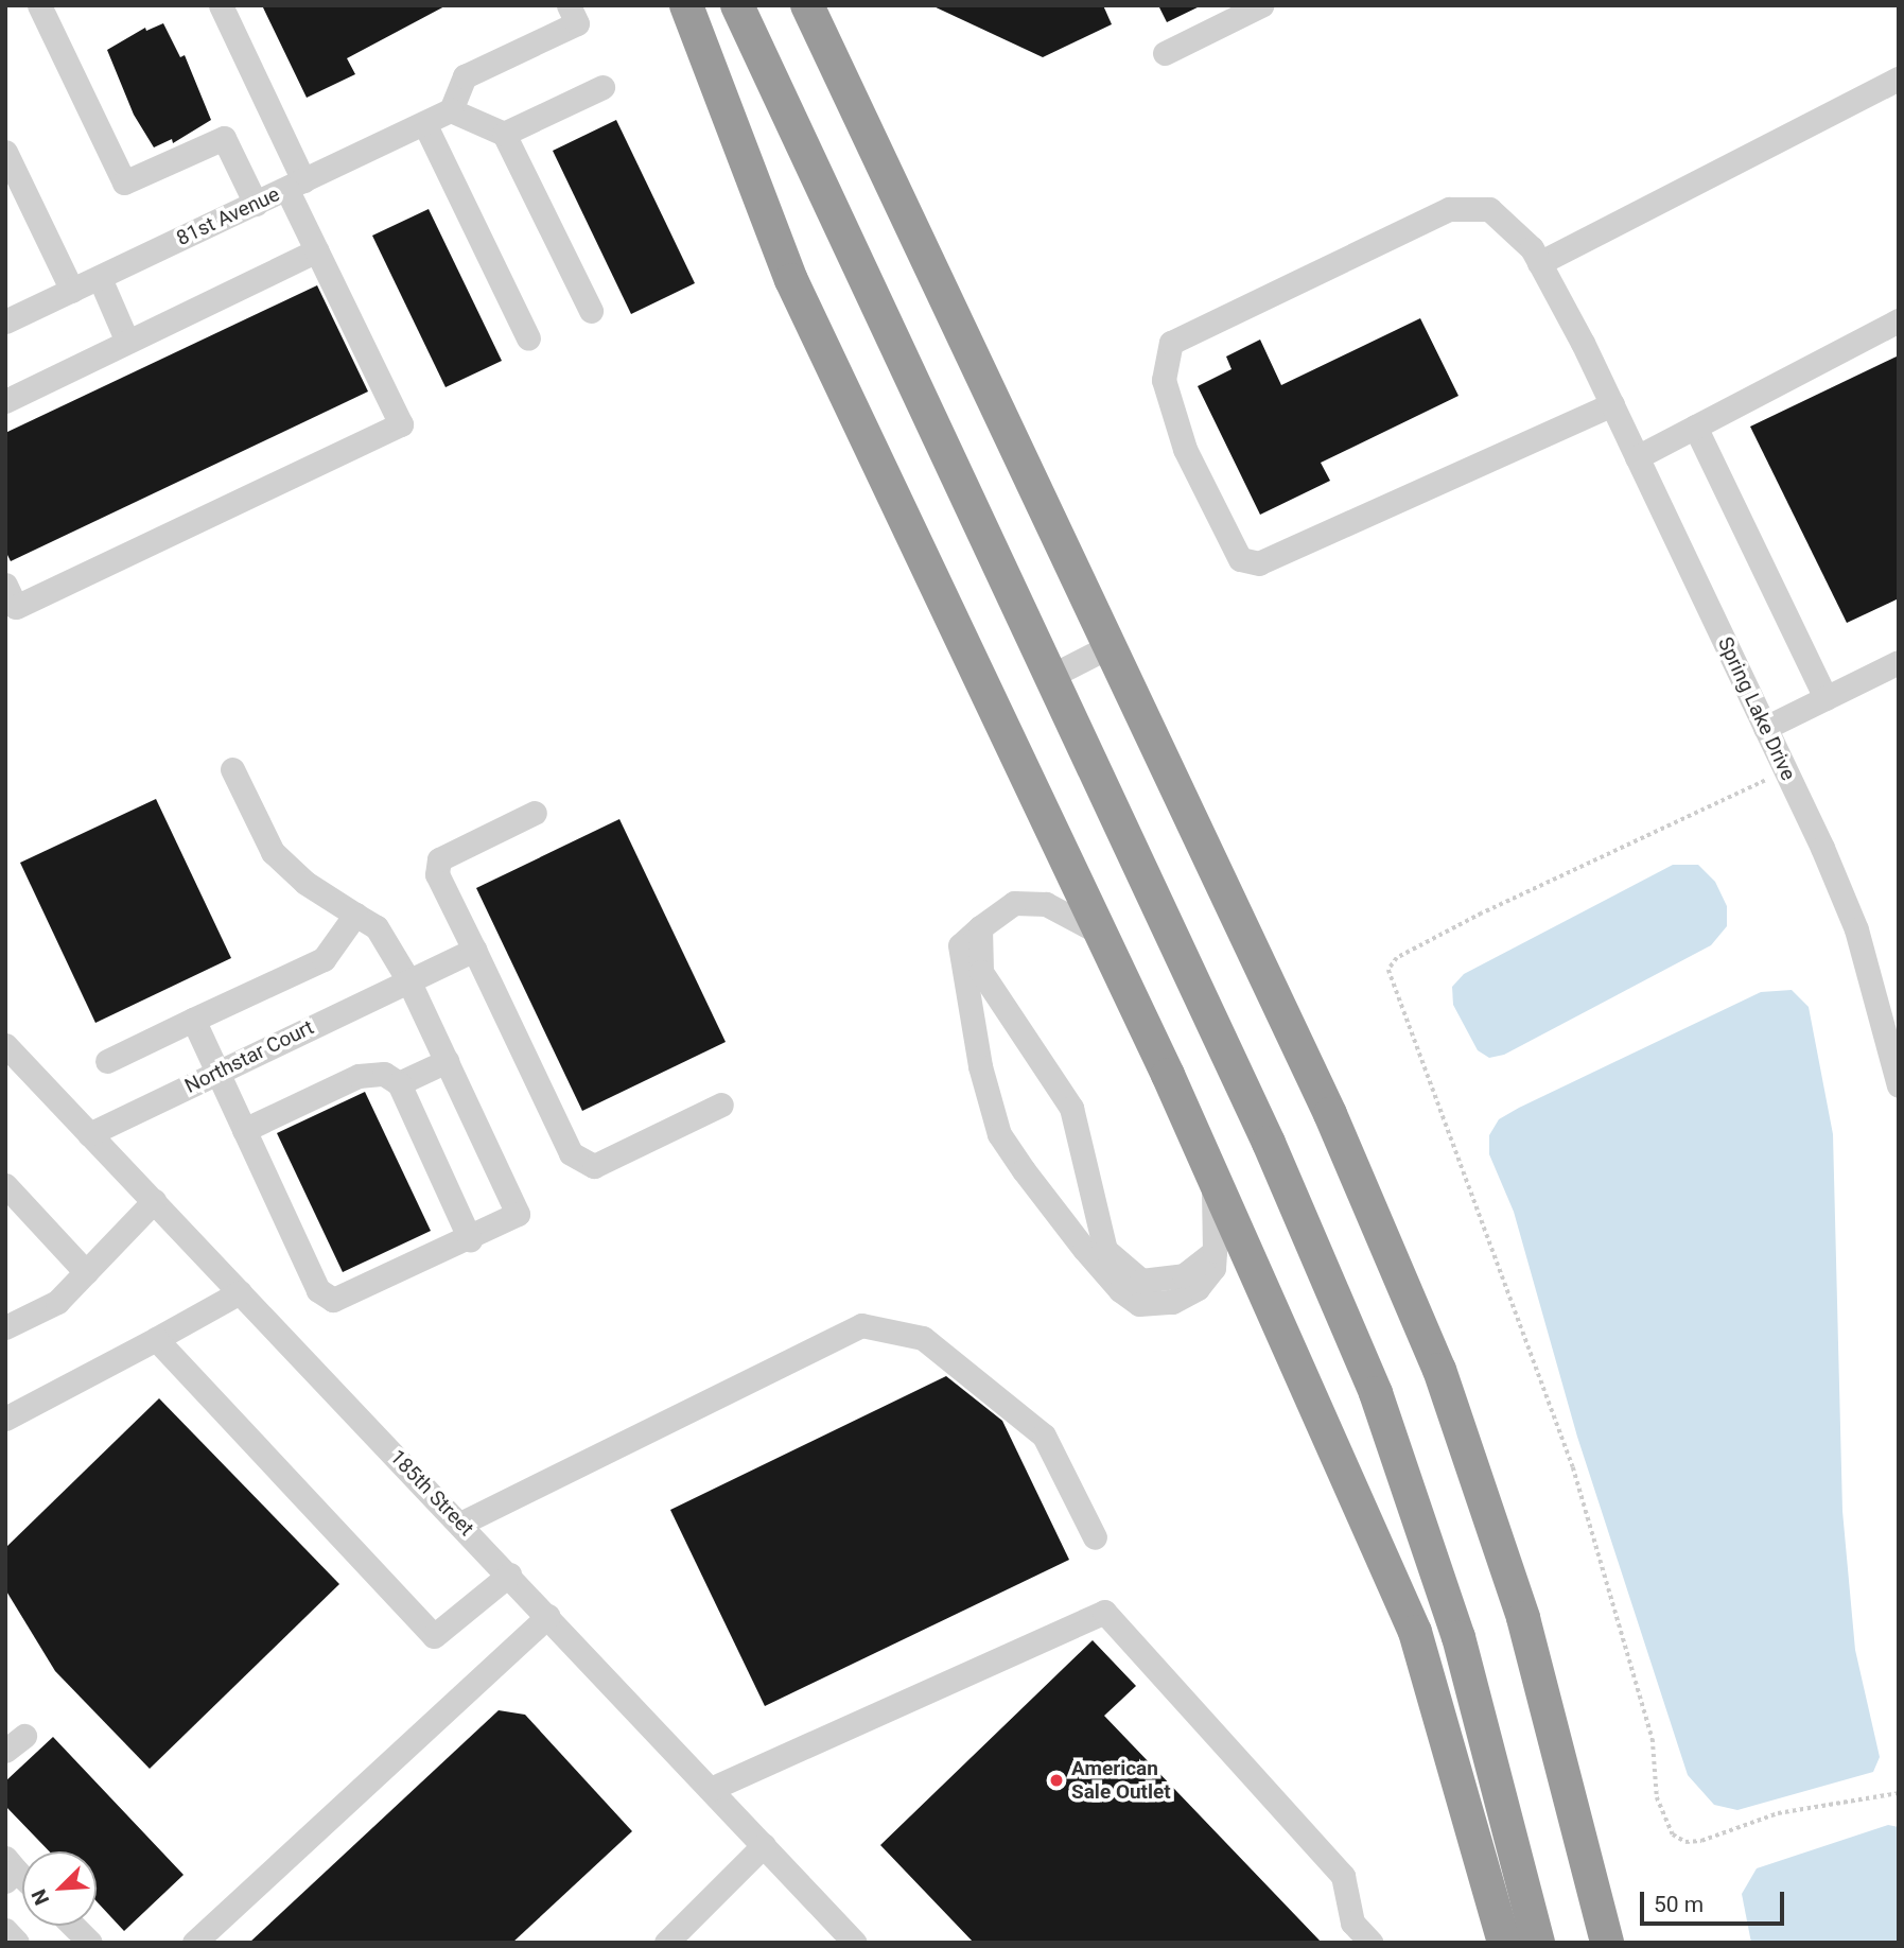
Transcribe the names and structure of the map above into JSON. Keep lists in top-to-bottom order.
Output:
{
  "streets": {
    "street": [
      "81st Avenue",
      "Spring Lake Drive",
      "Northstar Court",
      "185th Street"
    ]
  },
  "crossings": [
    ["Northstar Court", "185th Street"]
  ],
  "places": ["American Sale Outlet"],
  "scale_bar": "50 m",
  "north": "bottom left"
}
